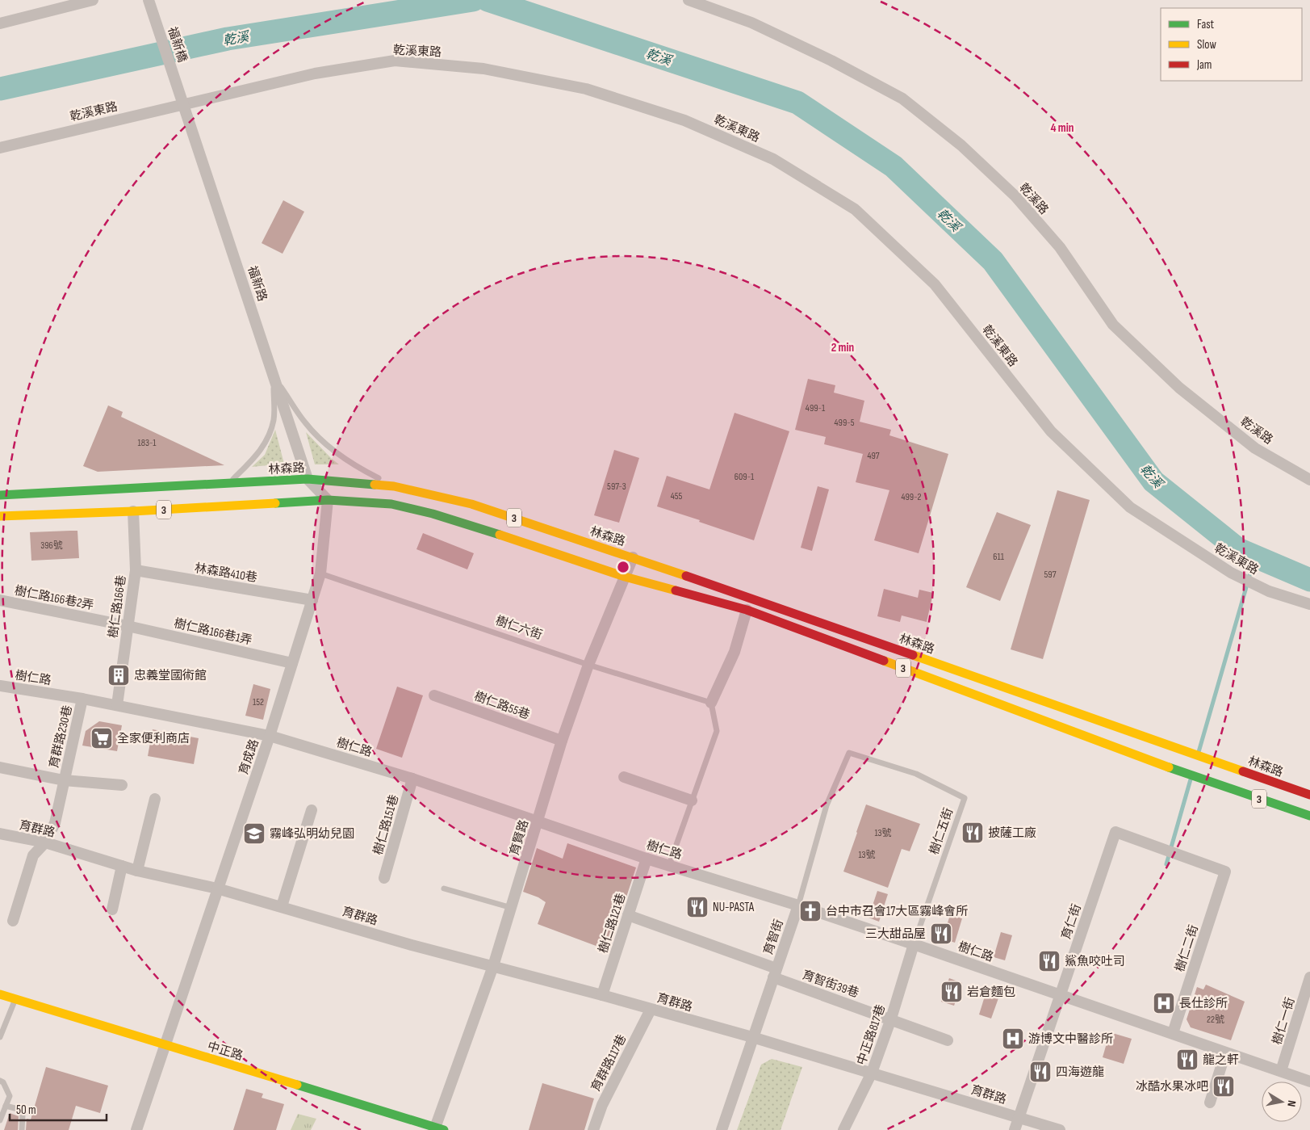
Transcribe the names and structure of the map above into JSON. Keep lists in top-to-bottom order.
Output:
{
  "streets": {
    "main road": ["林森路", "3", "中正路"],
    "street": [
      "福新橋",
      "乾溪東路",
      "乾溪路",
      "福新路",
      "林森路410巷",
      "樹仁路166巷2弄",
      "樹仁路166巷",
      "樹仁路166巷1弄",
      "樹仁路",
      "樹仁路55巷",
      "育群路230巷",
      "育成路",
      "樹仁路151巷",
      "育群路",
      "育賢路",
      "育仁街",
      "樹仁路121巷",
      "育智街",
      "樹仁二街",
      "育智街39巷",
      "樹仁一街",
      "中正路817巷",
      "育群路117巷"
    ],
    "lane": ["樹仁六街", "樹仁五街"]
  },
  "crossings": [
    ["福新橋", "乾溪東路"],
    ["福新橋", "福新路"],
    ["乾溪東路", "福新路"],
    ["福新路", "林森路"],
    ["林森路", "育賢路"],
    ["3", "樹仁路166巷"],
    ["3", "育成路"],
    ["3", "育賢路"],
    ["林森路410巷", "樹仁路166巷"],
    ["林森路410巷", "育成路"],
    ["樹仁路166巷2弄", "樹仁路166巷"],
    ["樹仁路166巷2弄", "樹仁路166巷1弄"],
    ["樹仁路166巷", "樹仁路166巷1弄"],
    ["樹仁路166巷", "樹仁路"],
    ["樹仁六街", "育成路"],
    ["樹仁六街", "育賢路"],
    ["樹仁路166巷1弄", "育成路"],
    ["樹仁路", "育群路230巷"],
    ["樹仁路", "育成路"],
    ["樹仁路", "樹仁路151巷"],
    ["樹仁路", "樹仁五街"],
    ["樹仁路", "育賢路"],
    ["樹仁路", "育仁街"],
    ["樹仁路", "樹仁路121巷"],
    ["樹仁路", "育智街"],
    ["樹仁路", "樹仁二街"],
    ["樹仁路", "樹仁一街"],
    ["樹仁路", "中正路817巷"],
    ["樹仁路55巷", "育賢路"],
    ["育群路230巷", "育群路"],
    ["育成路", "育群路"],
    ["育成路", "中正路"],
    ["育群路", "育賢路"],
    ["育群路", "育仁街"],
    ["育群路", "樹仁路121巷"],
    ["育群路", "育智街"],
    ["育群路", "中正路817巷"],
    ["育群路", "育群路117巷"],
    ["樹仁五街", "育智街"],
    ["樹仁五街", "中正路817巷"],
    ["育賢路", "中正路"],
    ["育仁街", "樹仁二街"],
    ["樹仁路121巷", "育智街39巷"],
    ["育智街", "育智街39巷"],
    ["育智街39巷", "中正路817巷"]
  ],
  "water": ["乾溪"],
  "places": {
    "building": ["忠義堂國術館"],
    "supermarket": ["全家便利商店"],
    "restaurant": [
      "披薩工廠",
      "NU-PASTA",
      "三大甜品屋",
      "鯊魚咬吐司",
      "岩倉麵包",
      "龍之軒",
      "四海遊龍",
      "冰酷水果冰吧"
    ],
    "school or university": ["霧峰弘明幼兒園"],
    "church": ["台中市召會17大區霧峰會所"],
    "hospital": ["長仕診所", "游博文中醫診所"]
  },
  "house_numbers": [
    "499-1",
    "499-5",
    "183-1",
    "497",
    "609-1",
    "597-3",
    "455",
    "499-2",
    "396號",
    "611",
    "597",
    "152",
    "13號",
    "13號",
    "22號"
  ],
  "legend": ["Fast", "Slow", "Jam"],
  "scale_bar": "50 m",
  "north": "right",
  "rings": ["4 min", "2 min"]
}
